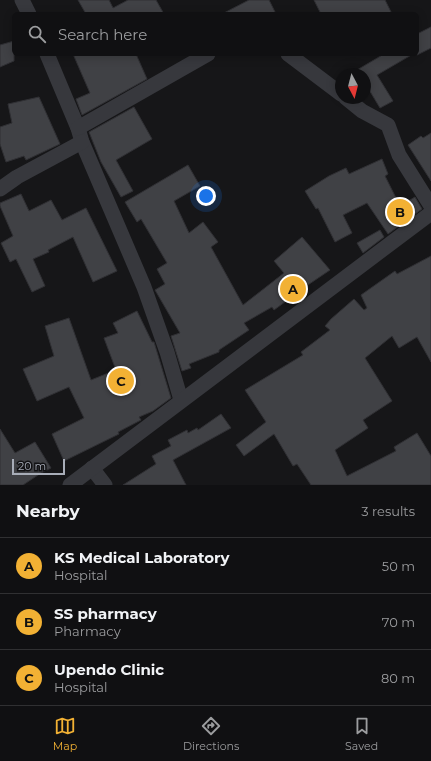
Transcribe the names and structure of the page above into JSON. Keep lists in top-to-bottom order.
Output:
{
  "scale_bar": "20 m",
  "north": "bottom",
  "page": {
    "search": "Search here",
    "pins": ["B", "A", "C"],
    "scale": "20 m",
    "heading": ["Nearby", "3 results"],
    "list": [
      {
        "mark": "A",
        "name": "KS Medical Laboratory",
        "note": "Hospital",
        "value": "50 m"
      },
      {
        "mark": "B",
        "name": "SS pharmacy",
        "note": "Pharmacy",
        "value": "70 m"
      },
      {
        "mark": "C",
        "name": "Upendo Clinic",
        "note": "Hospital",
        "value": "80 m"
      }
    ],
    "nav": ["Map", "Directions", "Saved"]
  }
}
